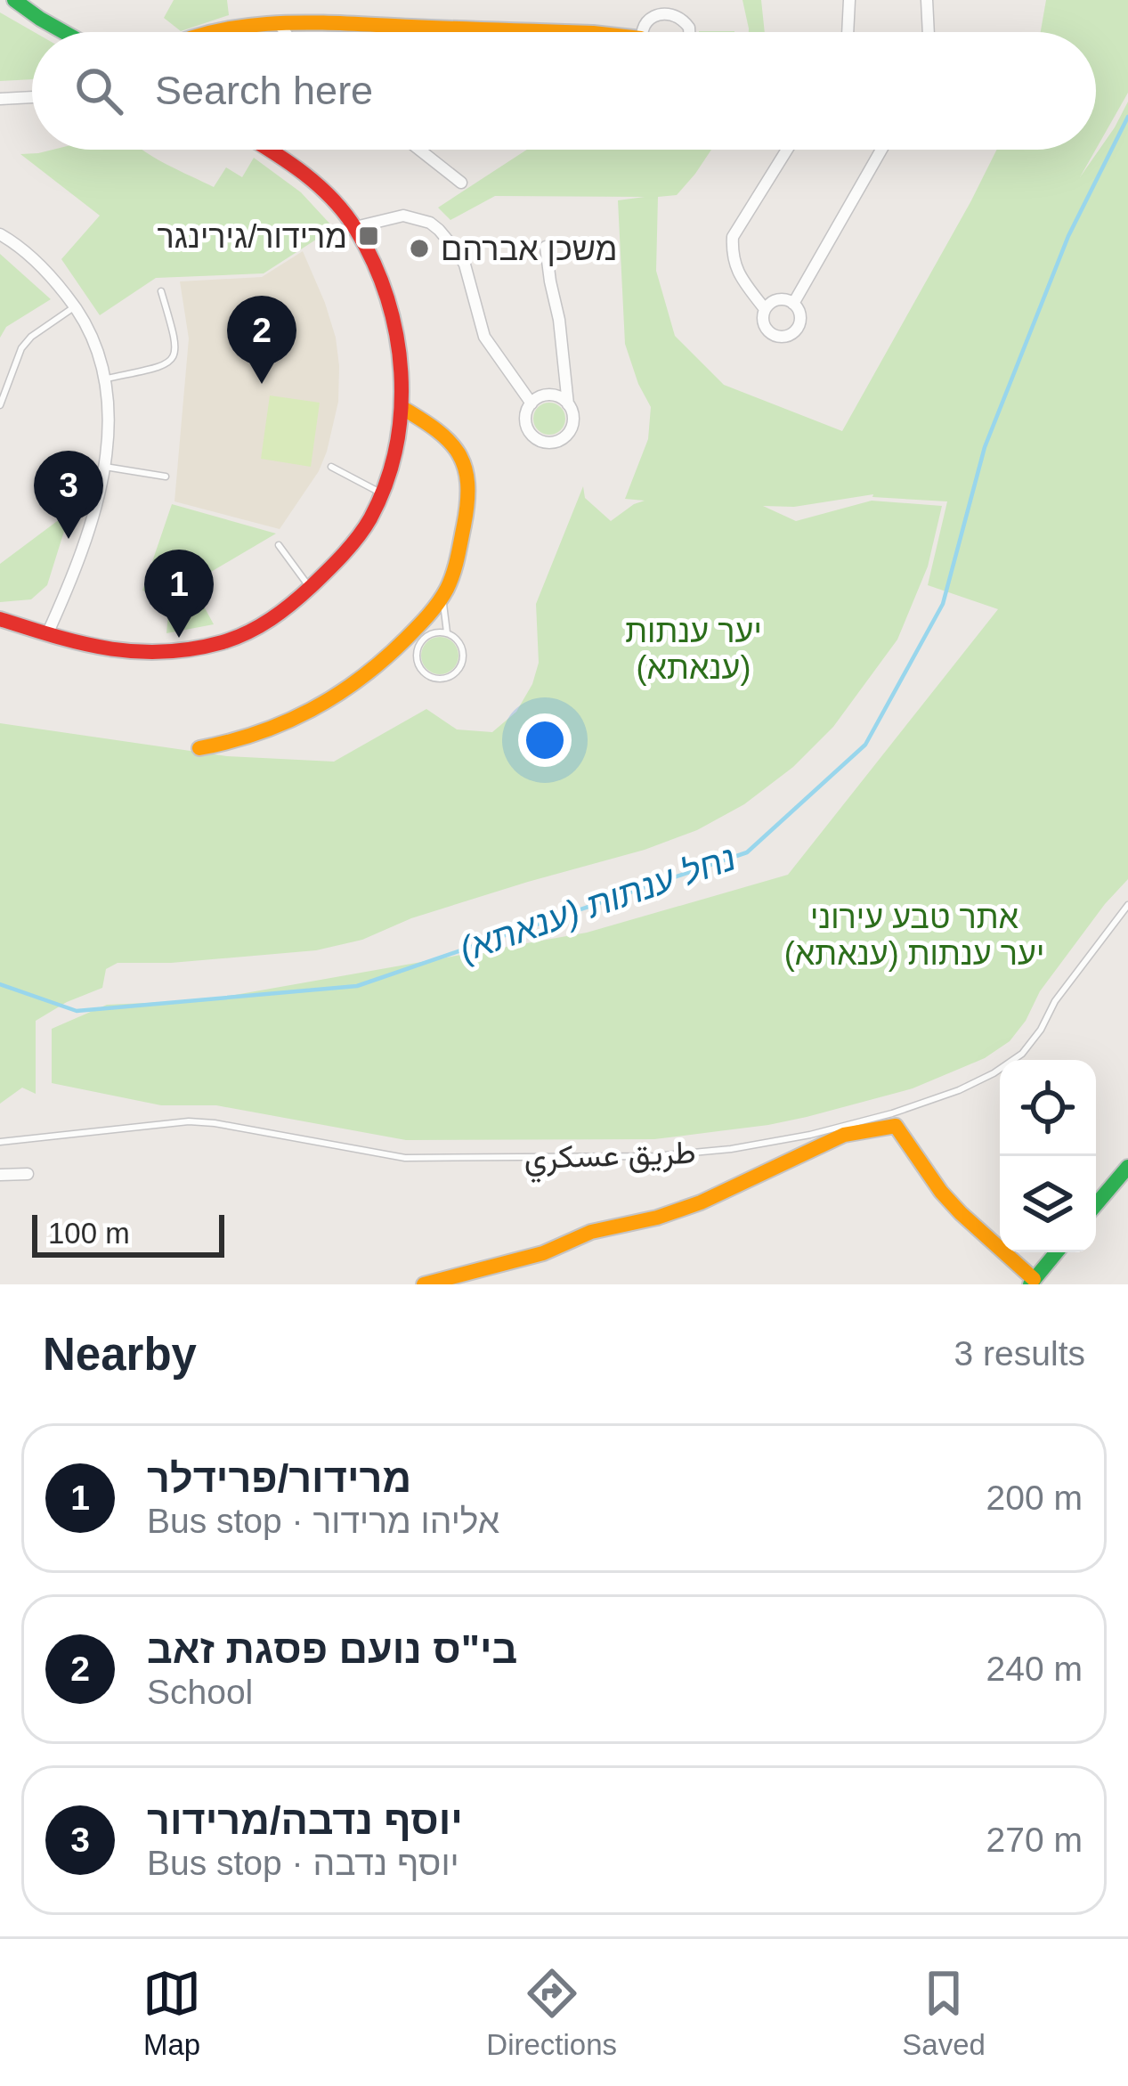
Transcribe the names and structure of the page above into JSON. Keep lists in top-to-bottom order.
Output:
{
  "streets": {
    "lane": ["طريق عسكري"]
  },
  "water": ["נחל ענתות (ענאתא)"],
  "parks": ["יער ענתות (ענאתא)", "אתר טבע עירוני יער ענתות (ענאתא)"],
  "places": {
    "transit": ["מרידור/גירינגר"],
    "other": ["משכן אברהם"]
  },
  "scale_bar": "100 m",
  "page": {
    "search": "Search here",
    "pins": ["2", "3", "1"],
    "scale": "100 m",
    "heading": ["Nearby", "3 results"],
    "list": [
      {
        "mark": "1",
        "name": "מרידור/פרידלר",
        "note": "Bus stop · אליהו מרידור",
        "value": "200 m"
      },
      {
        "mark": "2",
        "name": "בי\"ס נועם פסגת זאב",
        "note": "School",
        "value": "240 m"
      },
      {
        "mark": "3",
        "name": "יוסף נדבה/מרידור",
        "note": "Bus stop · יוסף נדבה",
        "value": "270 m"
      }
    ],
    "nav": ["Map", "Directions", "Saved"]
  }
}
